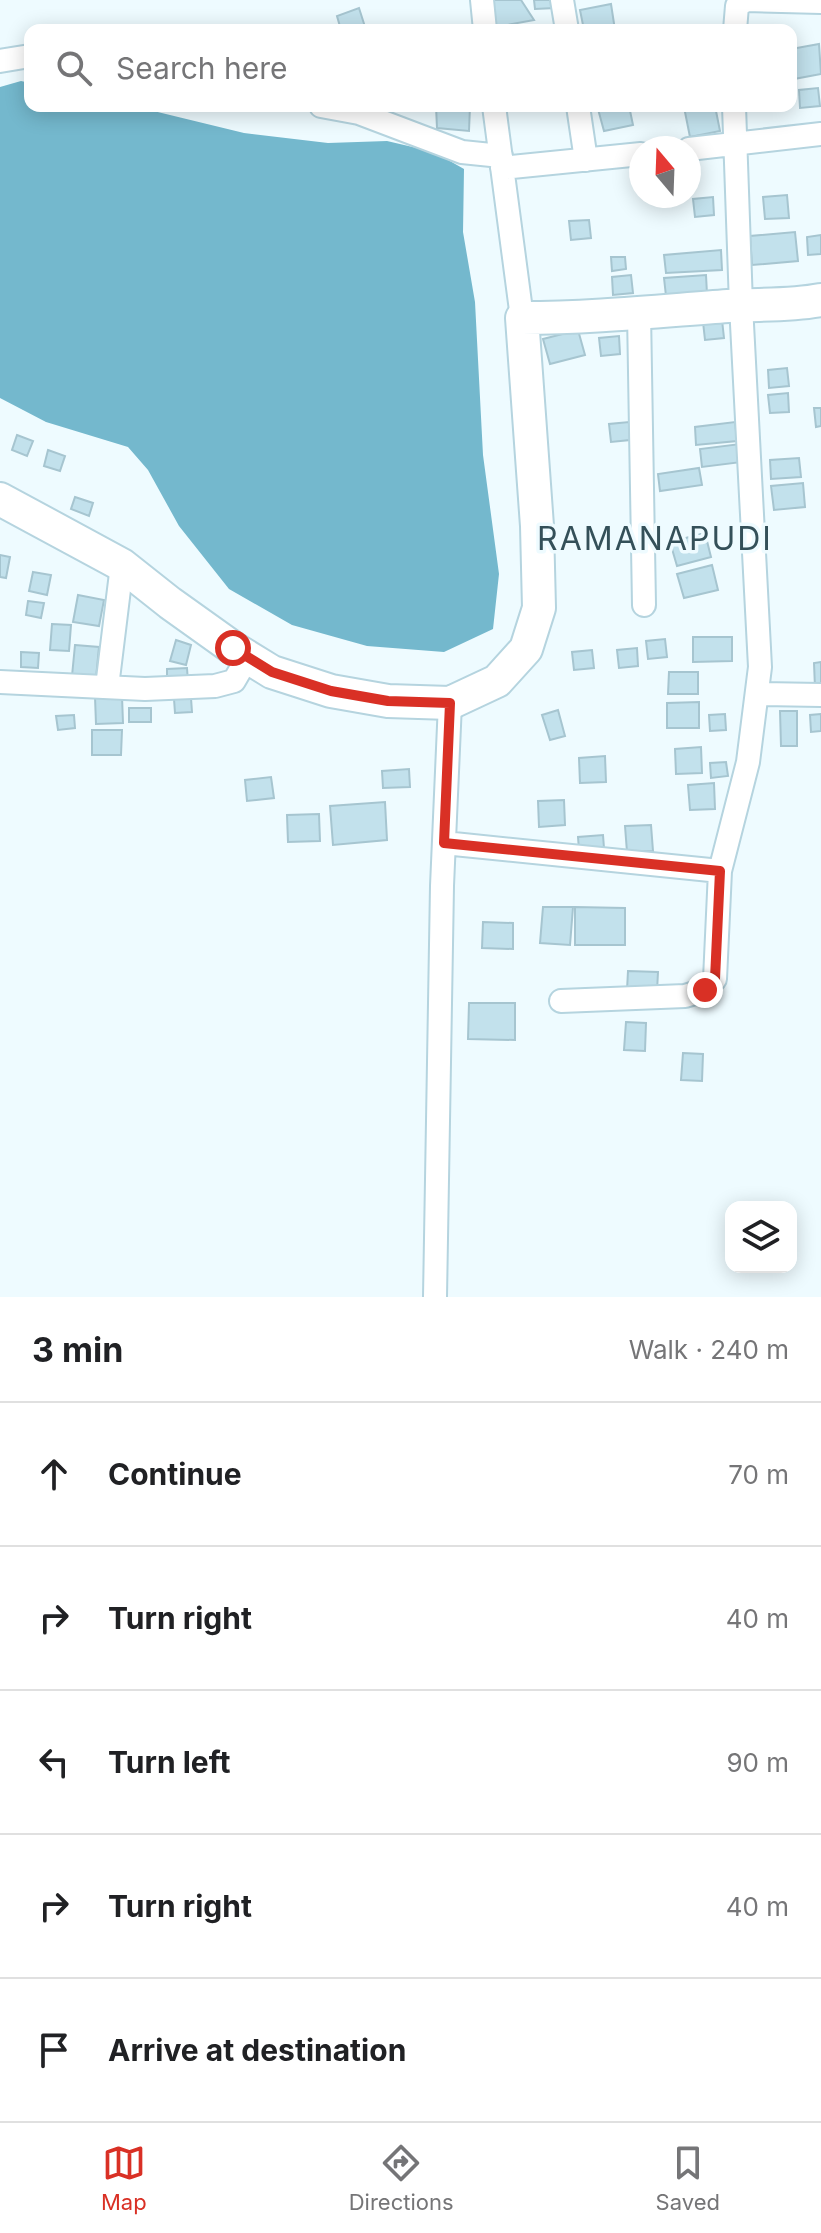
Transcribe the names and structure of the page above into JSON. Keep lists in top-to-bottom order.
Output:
{
  "districts": ["RAMANAPUDI"],
  "north": "top",
  "page": {
    "search": "Search here",
    "heading": ["3 min", "Walk · 240 m"],
    "list": [
      ["Continue", "70 m"],
      ["Turn right", "40 m"],
      ["Turn left", "90 m"],
      ["Turn right", "40 m"],
      "Arrive at destination"
    ],
    "nav": ["Map", "Directions", "Saved"]
  }
}
